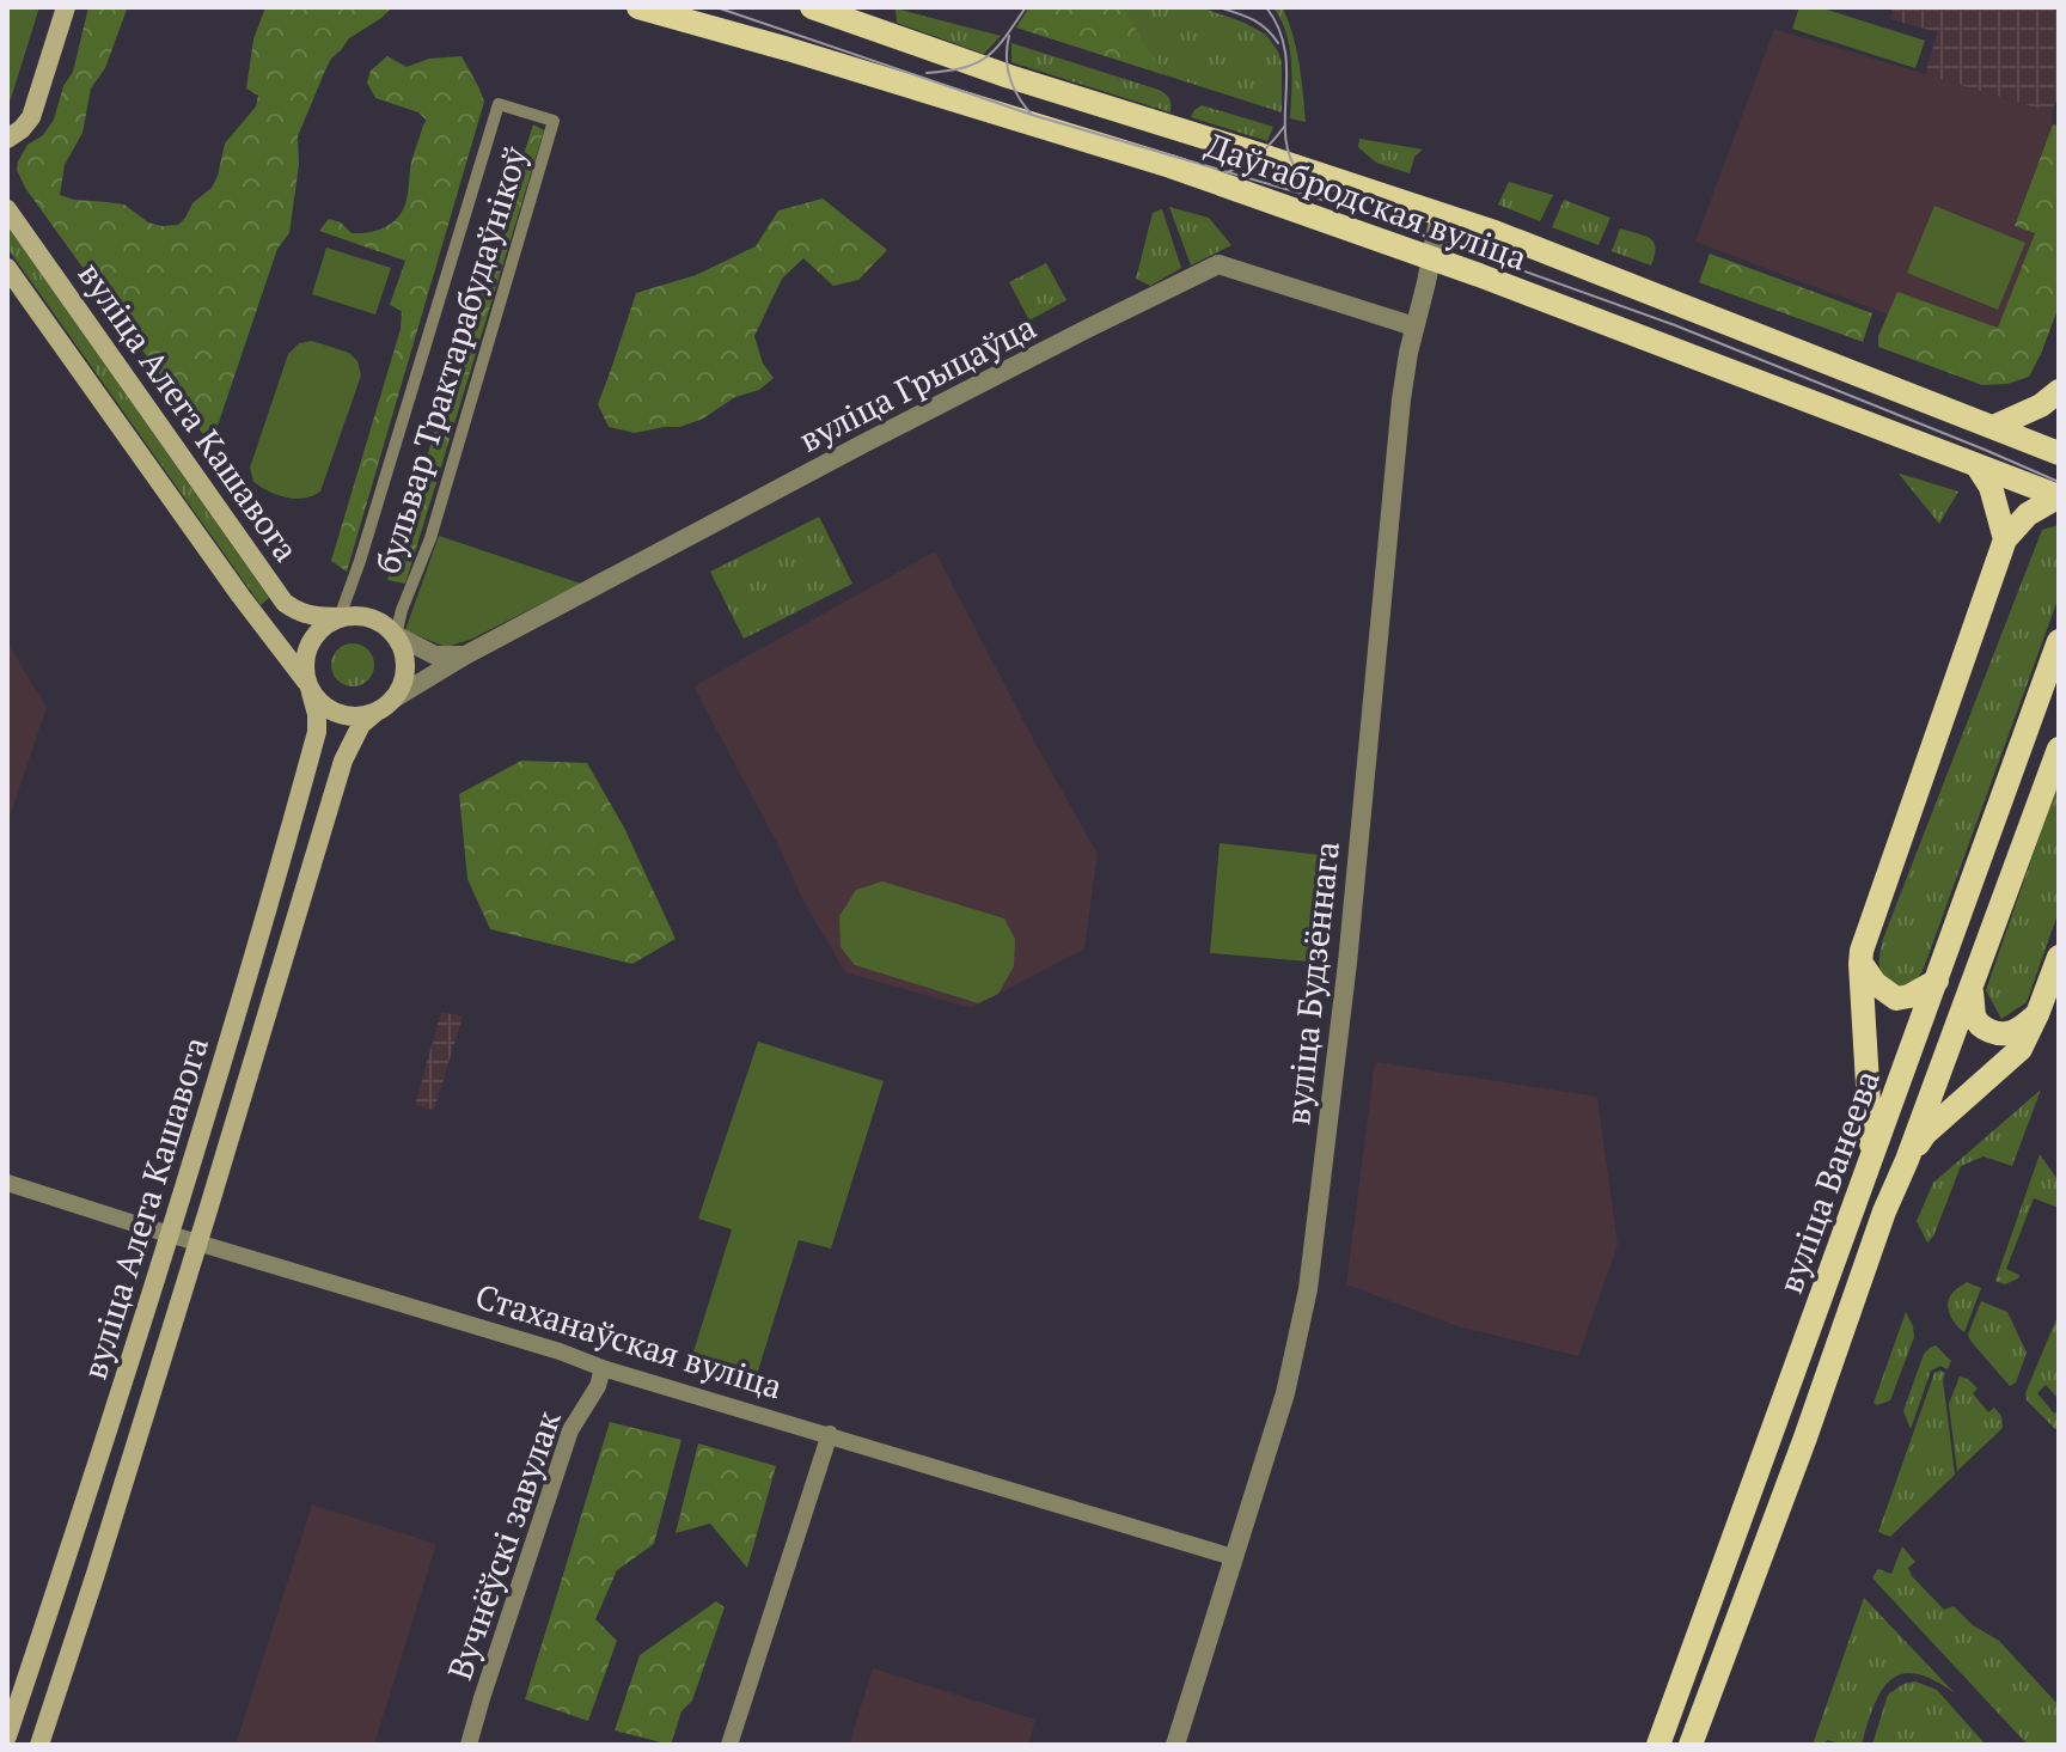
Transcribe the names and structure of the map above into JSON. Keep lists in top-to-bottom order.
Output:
{
  "streets": {
    "main road": ["Даўгабродская вуліца", "вуліца Алега Кашавога", "вуліца Ванеева"],
    "street": [
      "бульвар Трактарабудаўнікоў",
      "вуліца Грыцаўца",
      "вуліца Будзённага",
      "Стаханаўская вуліца",
      "Вучнёўскі завулак"
    ]
  },
  "crossings": [
    ["Даўгабродская вуліца", "вуліца Будзённага"],
    ["бульвар Трактарабудаўнікоў", "вуліца Грыцаўца"],
    ["бульвар Трактарабудаўнікоў", "вуліца Алега Кашавога"],
    ["вуліца Грыцаўца", "вуліца Алега Кашавога"],
    ["вуліца Грыцаўца", "вуліца Будзённага"],
    ["вуліца Алега Кашавога", "Стаханаўская вуліца"],
    ["вуліца Будзённага", "Стаханаўская вуліца"],
    ["Стаханаўская вуліца", "Вучнёўскі завулак"]
  ]
}
